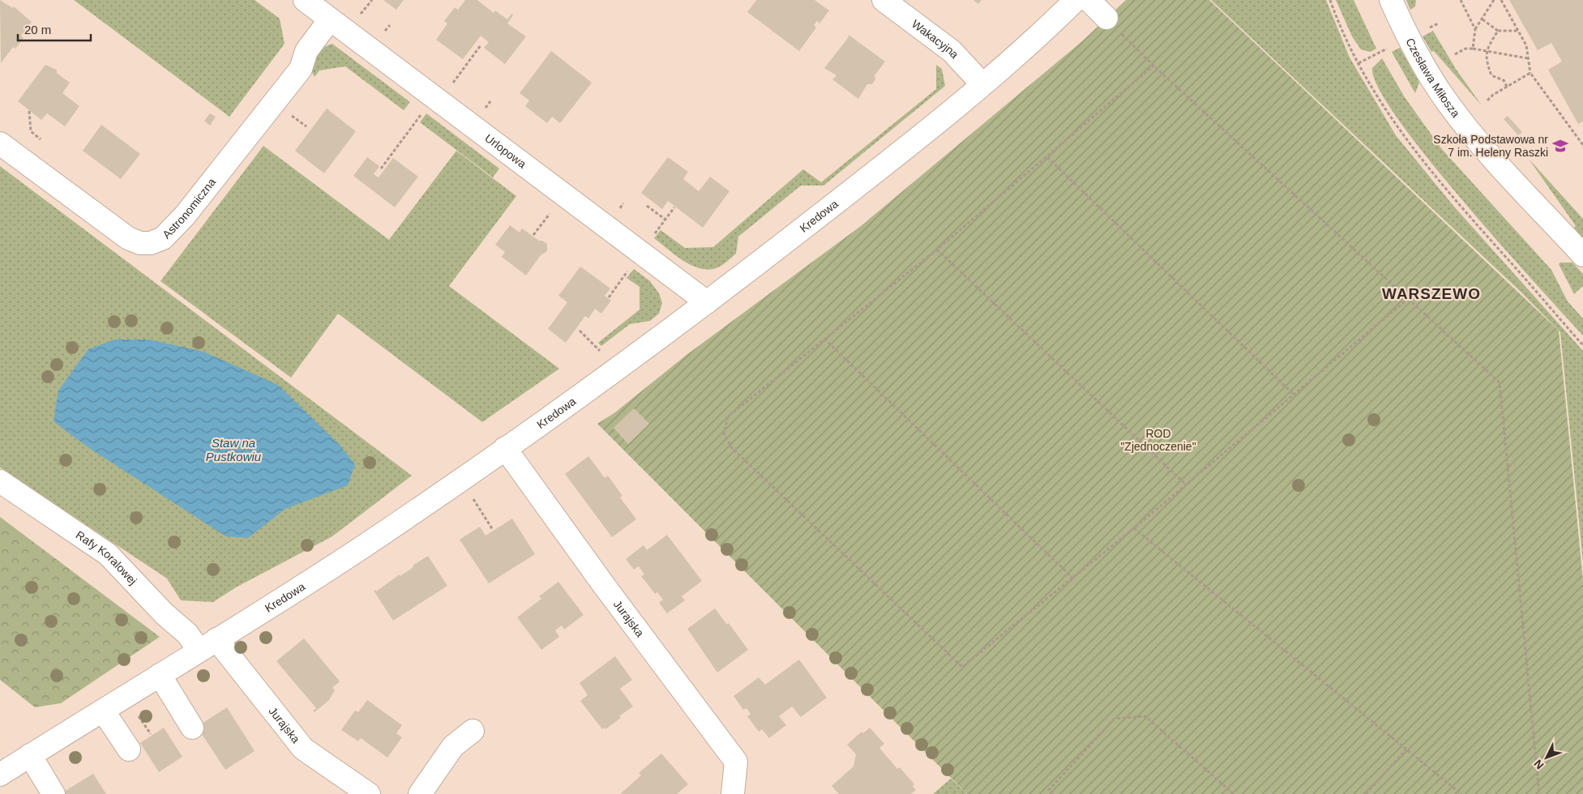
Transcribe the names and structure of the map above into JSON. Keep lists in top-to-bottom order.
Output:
{
  "streets": {
    "street": [
      "Wakacyjna",
      "Czesława Miłosza",
      "Urlopowa",
      "Astronomiczna",
      "Kredowa",
      "Rafy Koralowej",
      "Jurajska"
    ]
  },
  "crossings": [
    ["Wakacyjna", "Kredowa"],
    ["Urlopowa", "Astronomiczna"],
    ["Urlopowa", "Kredowa"],
    ["Kredowa", "Rafy Koralowej"],
    ["Kredowa", "Jurajska"],
    ["Rafy Koralowej", "Jurajska"]
  ],
  "districts": ["WARSZEWO"],
  "water": ["Staw na Pustkowiu"],
  "parks": ["ROD \"Zjednoczenie\""],
  "places": {
    "school or university": ["Szkoła Podstawowa nr 7 im. Heleny Raszki"]
  },
  "scale_bar": "20 m",
  "north": "bottom left"
}
